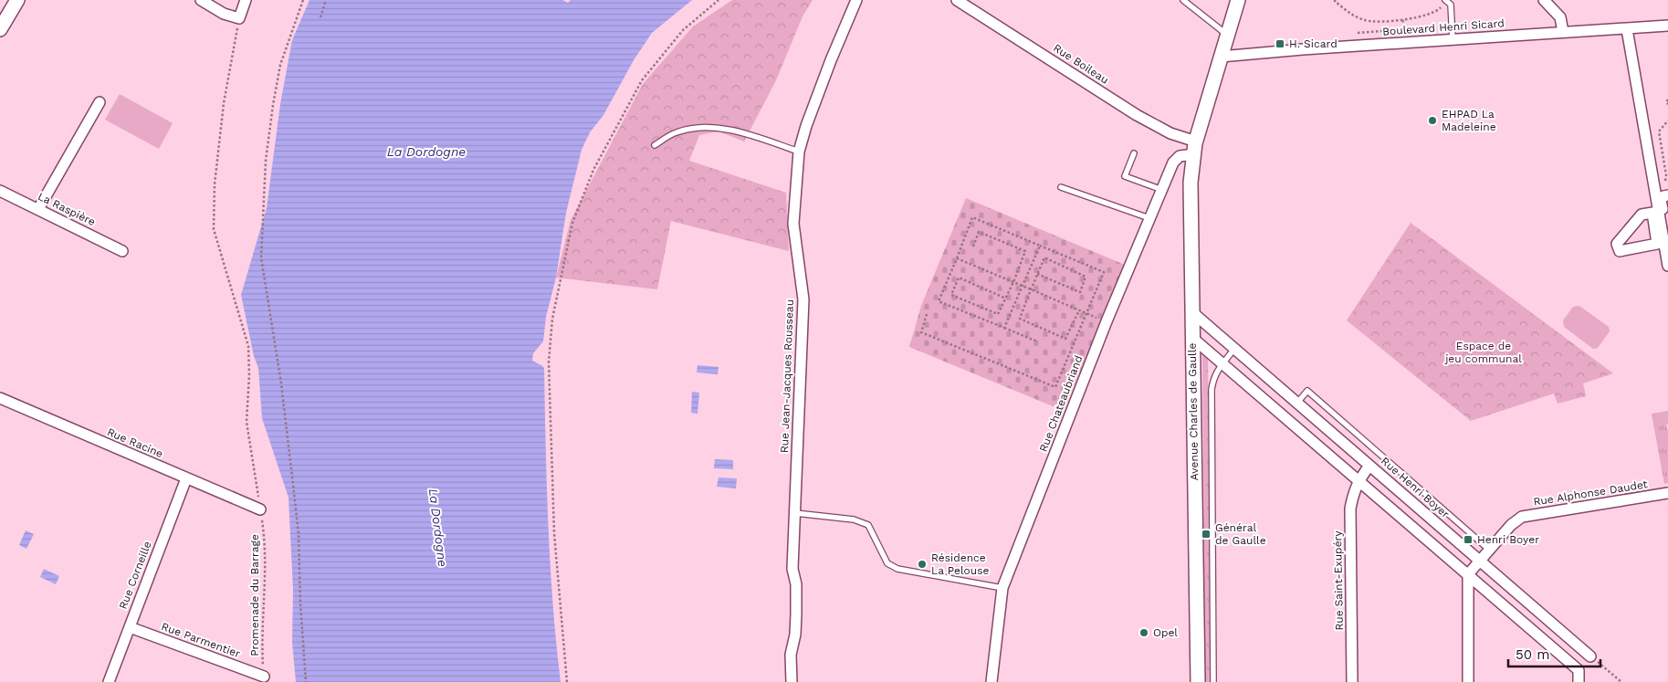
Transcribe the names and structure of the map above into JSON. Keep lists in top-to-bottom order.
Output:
{
  "streets": {
    "main road": ["Avenue Charles de Gaulle"],
    "street": [
      "Boulevard Henri Sicard",
      "Rue Boileau",
      "La Raspière",
      "Rue Jean-Jacques Rousseau",
      "Rue Chateaubriand",
      "Rue Racine",
      "Rue Henri Boyer",
      "Rue Alphonse Daudet",
      "Rue Corneille",
      "Rue Saint-Exupéry",
      "Rue Parmentier"
    ],
    "path": ["Promenade du Barrage"]
  },
  "crossings": [
    ["Boulevard Henri Sicard", "Avenue Charles de Gaulle"],
    ["Rue Boileau", "Rue Chateaubriand"],
    ["Rue Boileau", "Avenue Charles de Gaulle"],
    ["Rue Chateaubriand", "Avenue Charles de Gaulle"],
    ["Avenue Charles de Gaulle", "Rue Henri Boyer"],
    ["Rue Racine", "Rue Corneille"],
    ["Rue Racine", "Promenade du Barrage"],
    ["Rue Henri Boyer", "Rue Alphonse Daudet"],
    ["Rue Henri Boyer", "Rue Saint-Exupéry"],
    ["Rue Corneille", "Rue Parmentier"],
    ["Promenade du Barrage", "Rue Parmentier"]
  ],
  "water": ["La Dordogne"],
  "parks": ["Espace de jeu communal"],
  "places": {
    "transit": ["H. Sicard", "Général de Gaulle", "Henri Boyer"],
    "other": ["EHPAD La Madeleine", "Résidence La Pelouse", "Opel"]
  },
  "scale_bar": "50 m"
}
